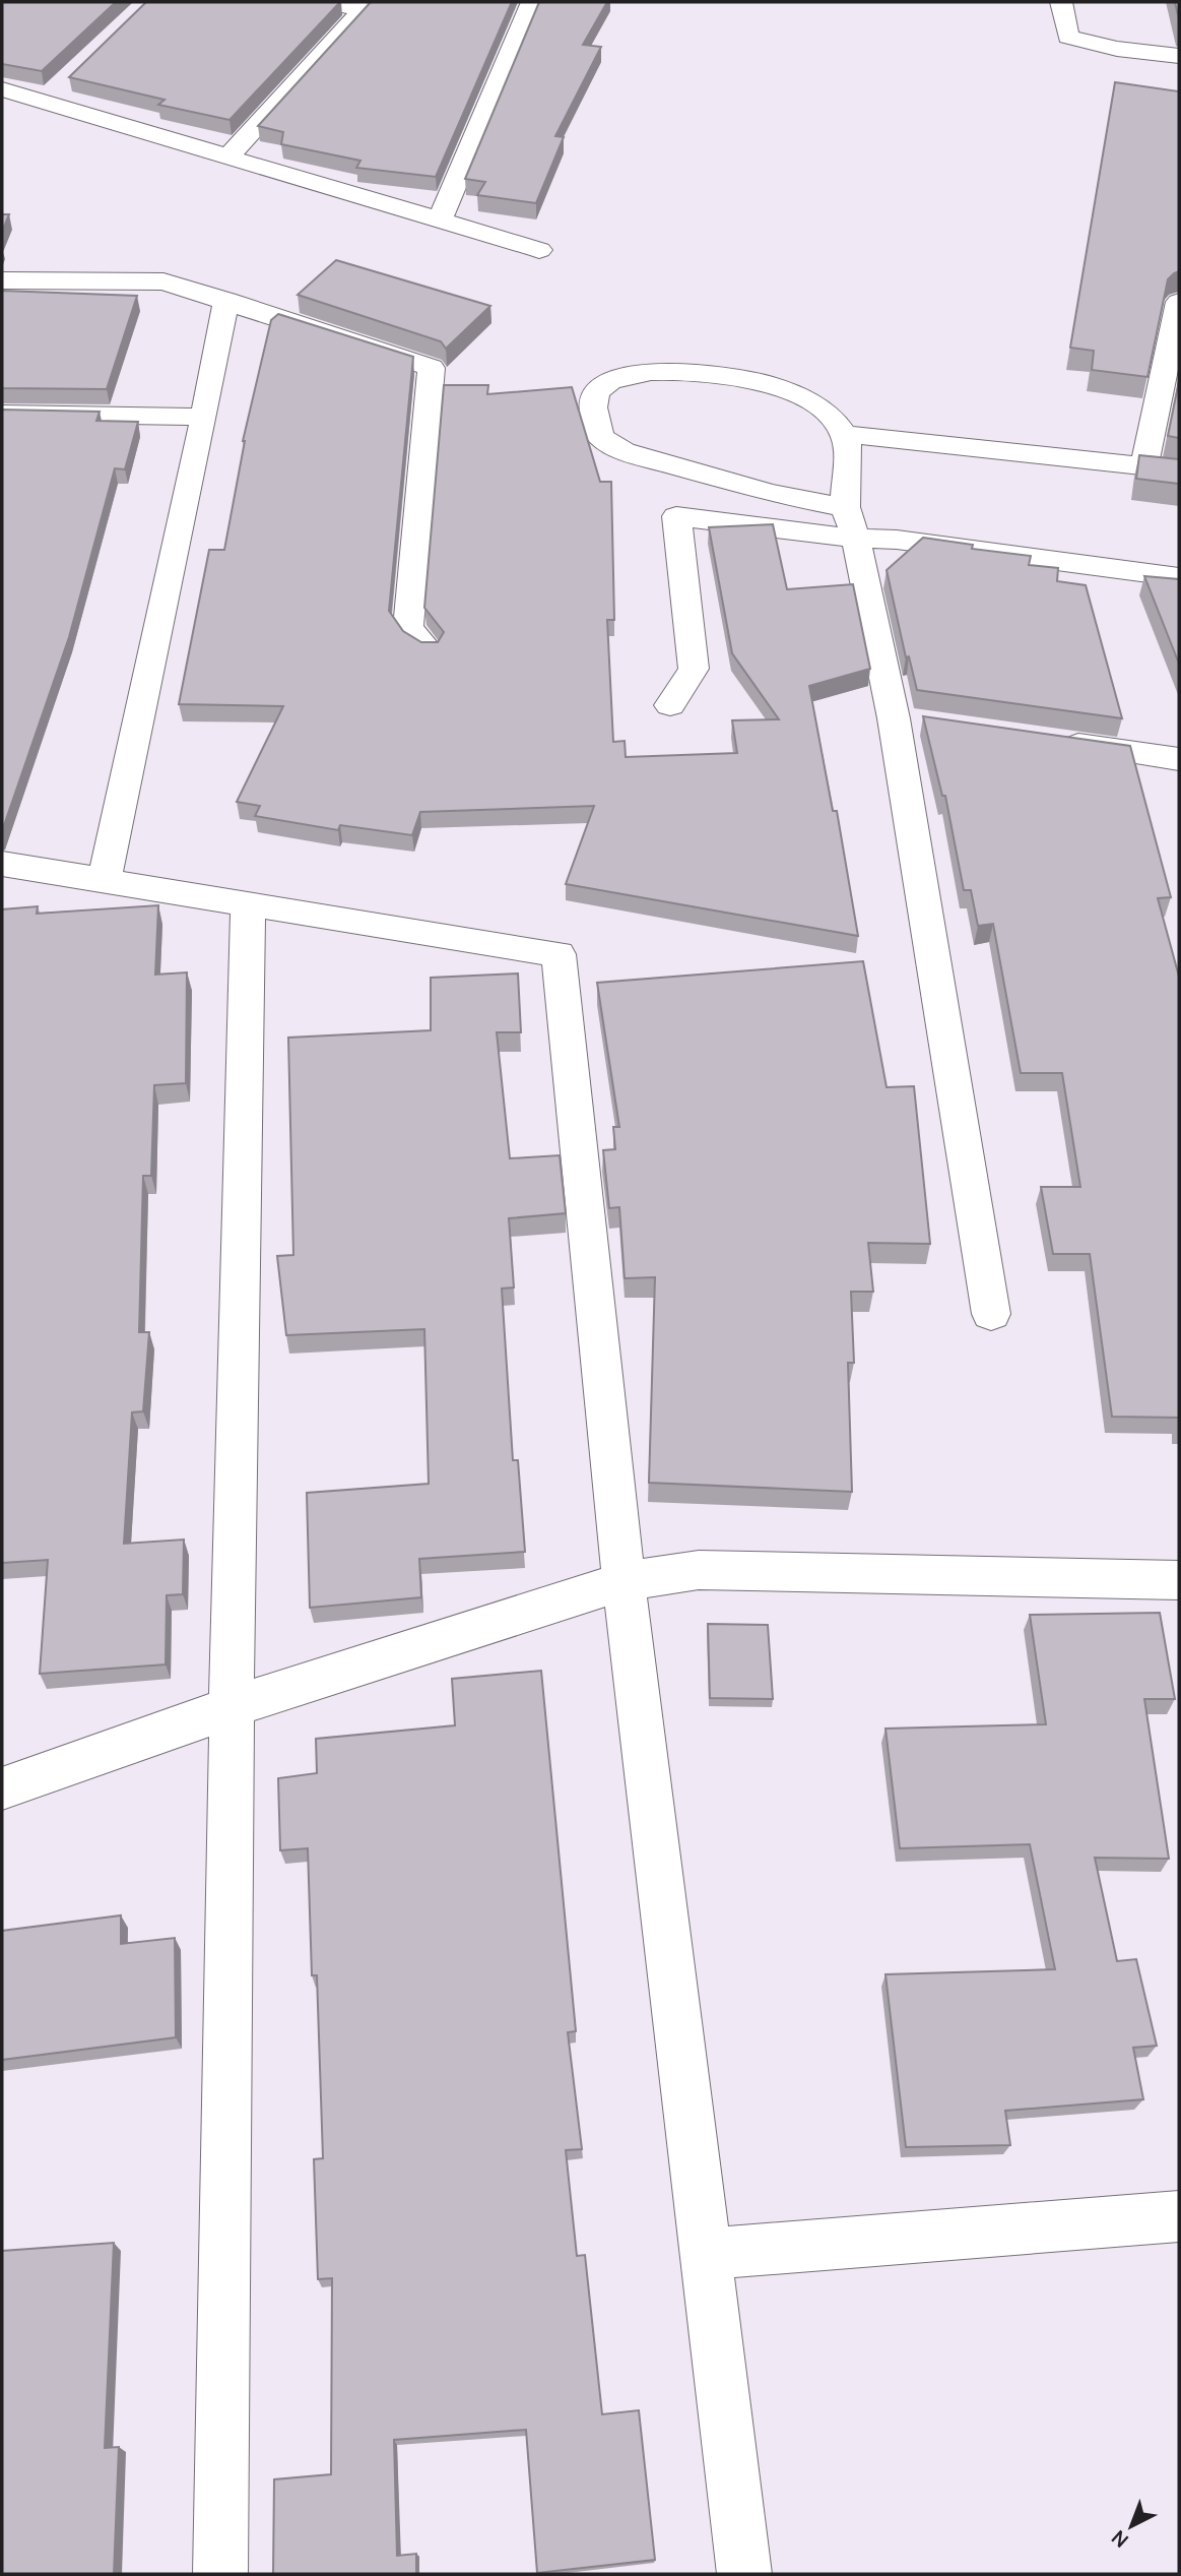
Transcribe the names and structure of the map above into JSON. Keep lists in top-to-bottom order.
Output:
{
  "north": "bottom left"
}
